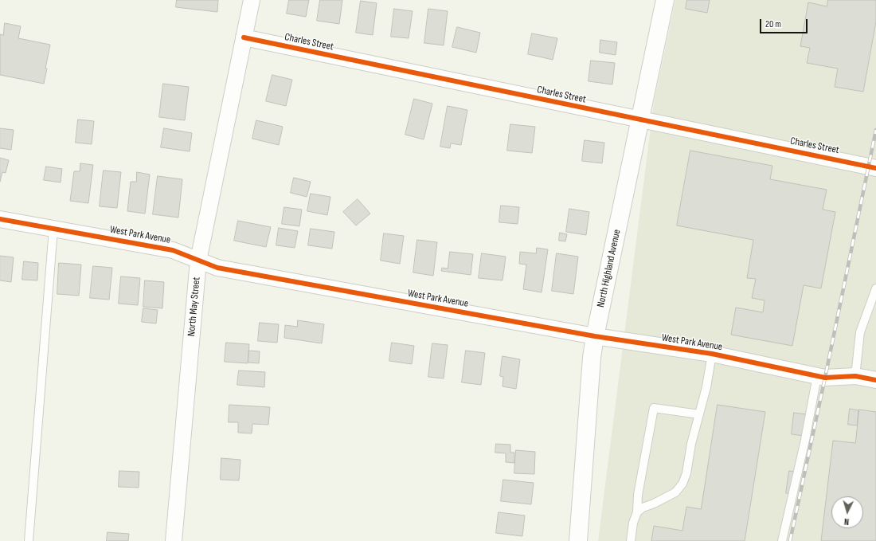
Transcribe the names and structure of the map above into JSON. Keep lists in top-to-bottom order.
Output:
{
  "streets": {
    "street": [
      "Charles Street",
      "West Park Avenue",
      "North Highland Avenue",
      "North May Street"
    ]
  },
  "crossings": [
    ["Charles Street", "North Highland Avenue"],
    ["Charles Street", "North May Street"],
    ["West Park Avenue", "North Highland Avenue"],
    ["West Park Avenue", "North May Street"]
  ],
  "scale_bar": "20 m",
  "north": "bottom"
}
